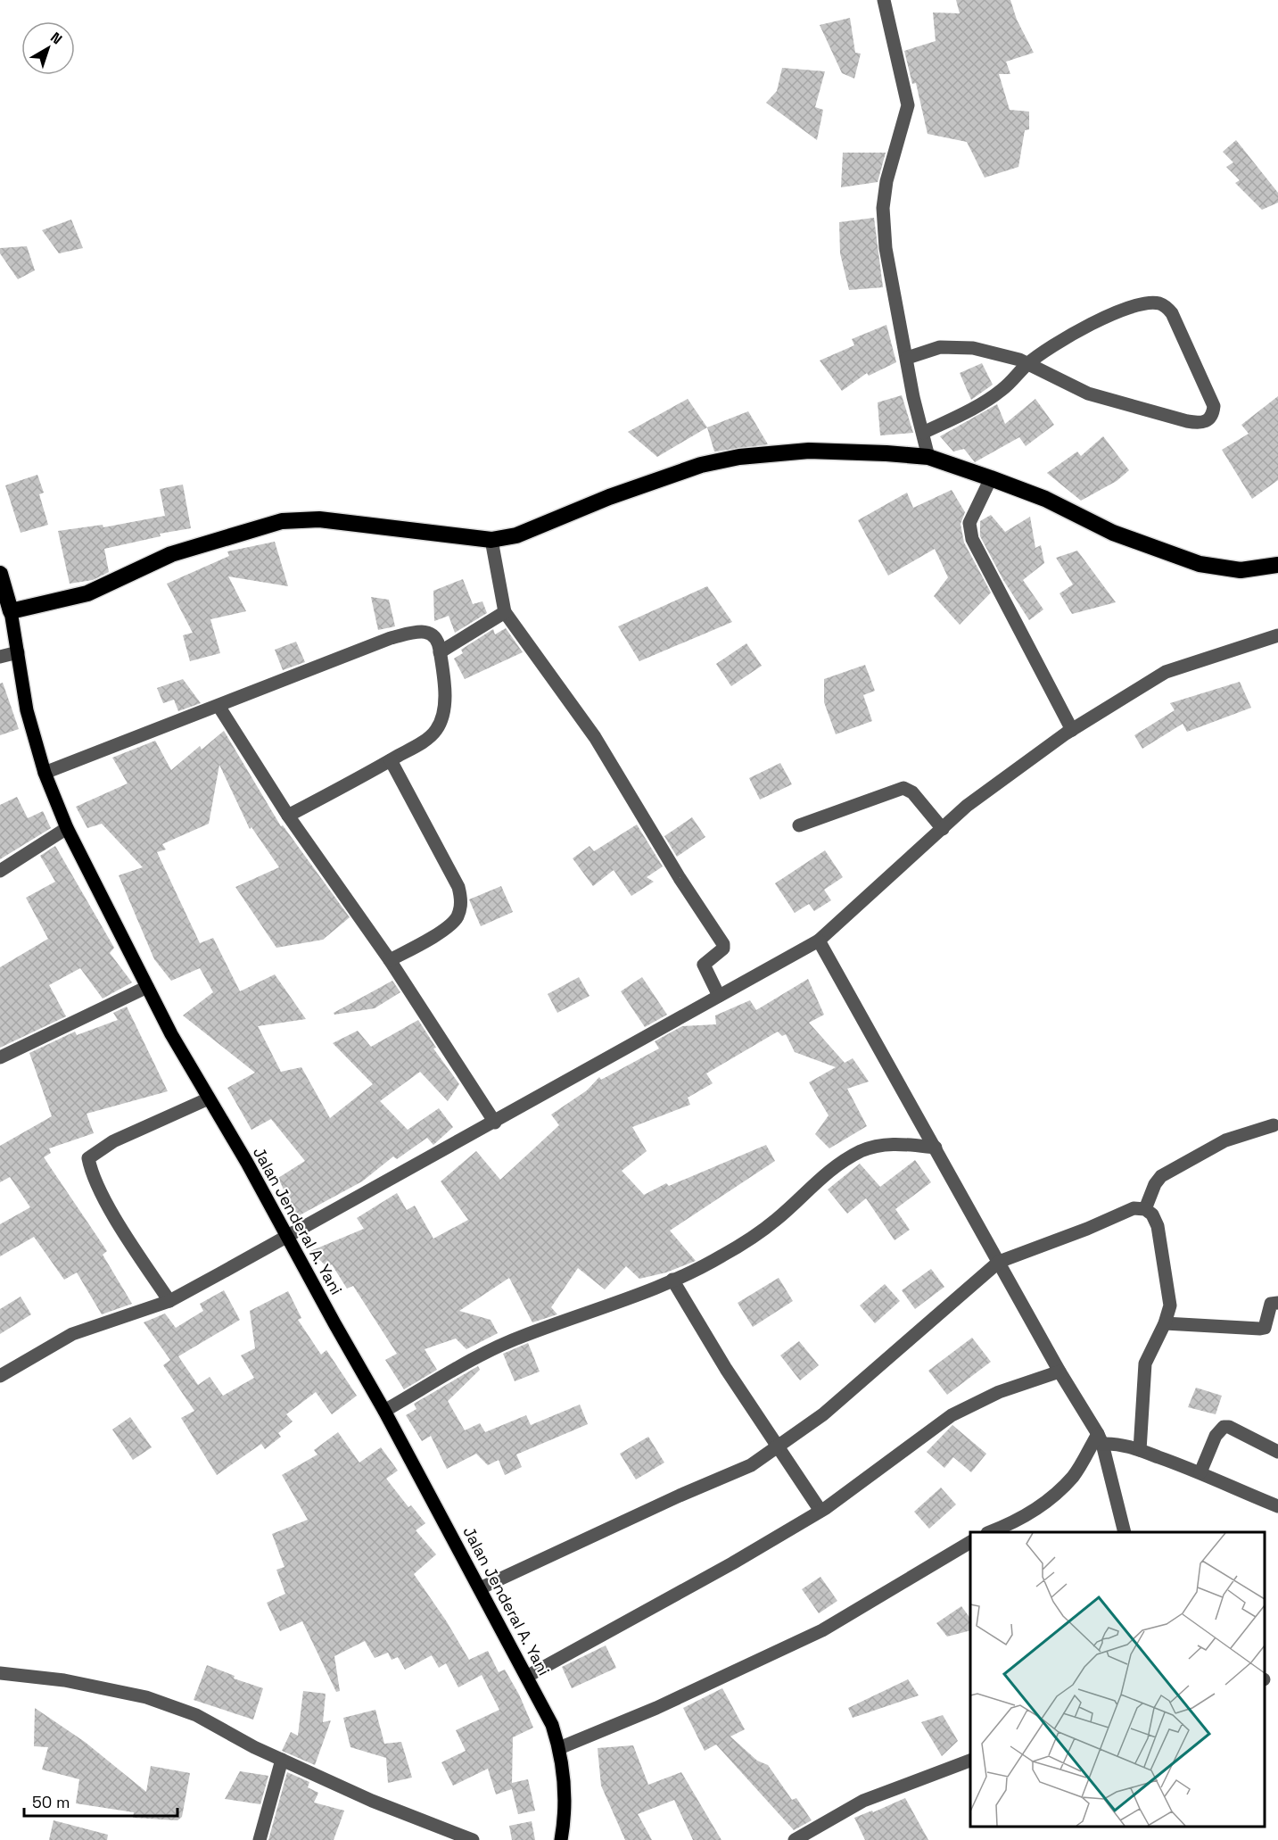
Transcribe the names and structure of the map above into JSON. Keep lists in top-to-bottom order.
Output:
{
  "streets": {
    "main road": ["Jalan Jenderal A. Yani"]
  },
  "scale_bar": "50 m",
  "north": "top right"
}
